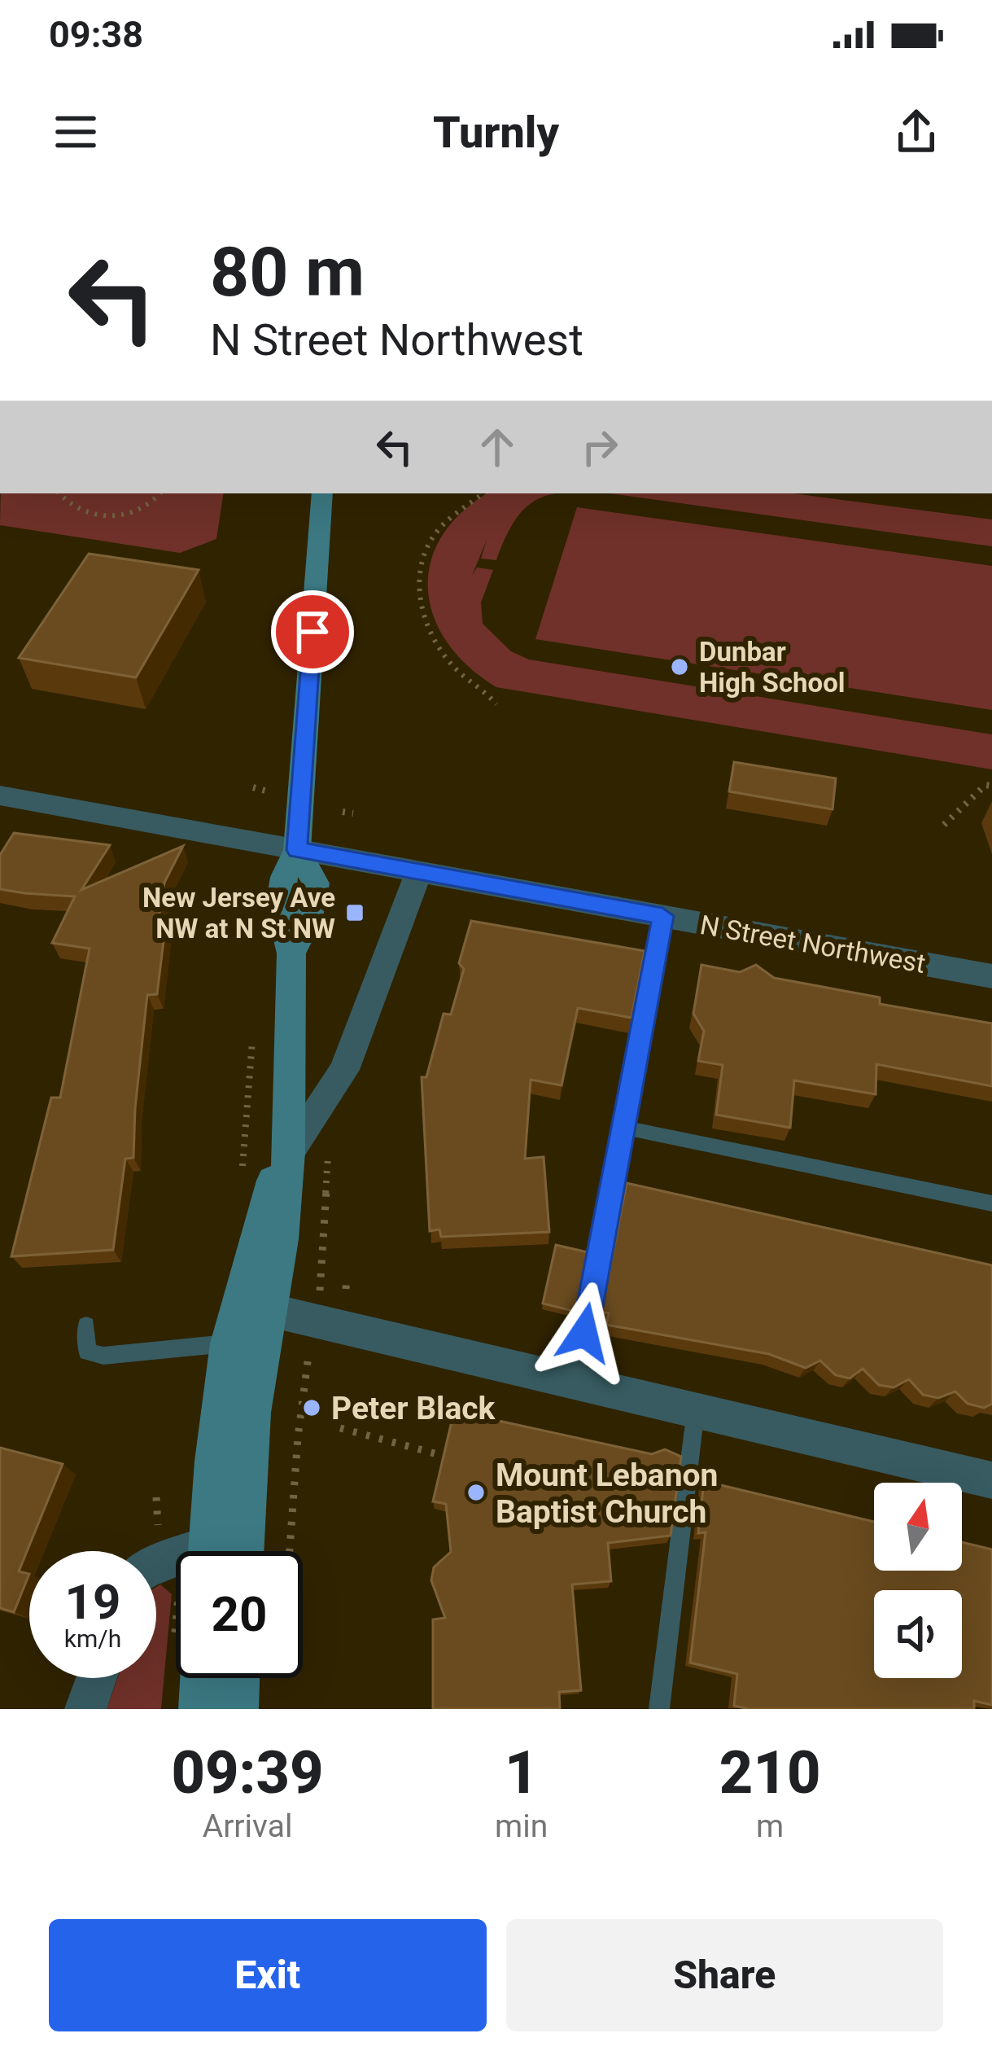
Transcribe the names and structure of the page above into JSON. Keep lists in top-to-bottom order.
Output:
{
  "streets": {
    "street": ["N Street Northwest"]
  },
  "places": {
    "other": ["Dunbar High School", "Peter Black", "Mount Lebanon Baptist Church"],
    "transit": ["New Jersey Ave NW at N St NW"]
  },
  "north": "top",
  "page": {
    "status": "09:38",
    "header": "Turnly",
    "turn": ["80 m", "N Street Northwest"],
    "speed": "19 km/h",
    "limit": "20",
    "eta": [
      "09:39",
      "Arrival",
      "1",
      "min",
      "210",
      "m"
    ],
    "buttons": ["Exit", "Share"]
  }
}
